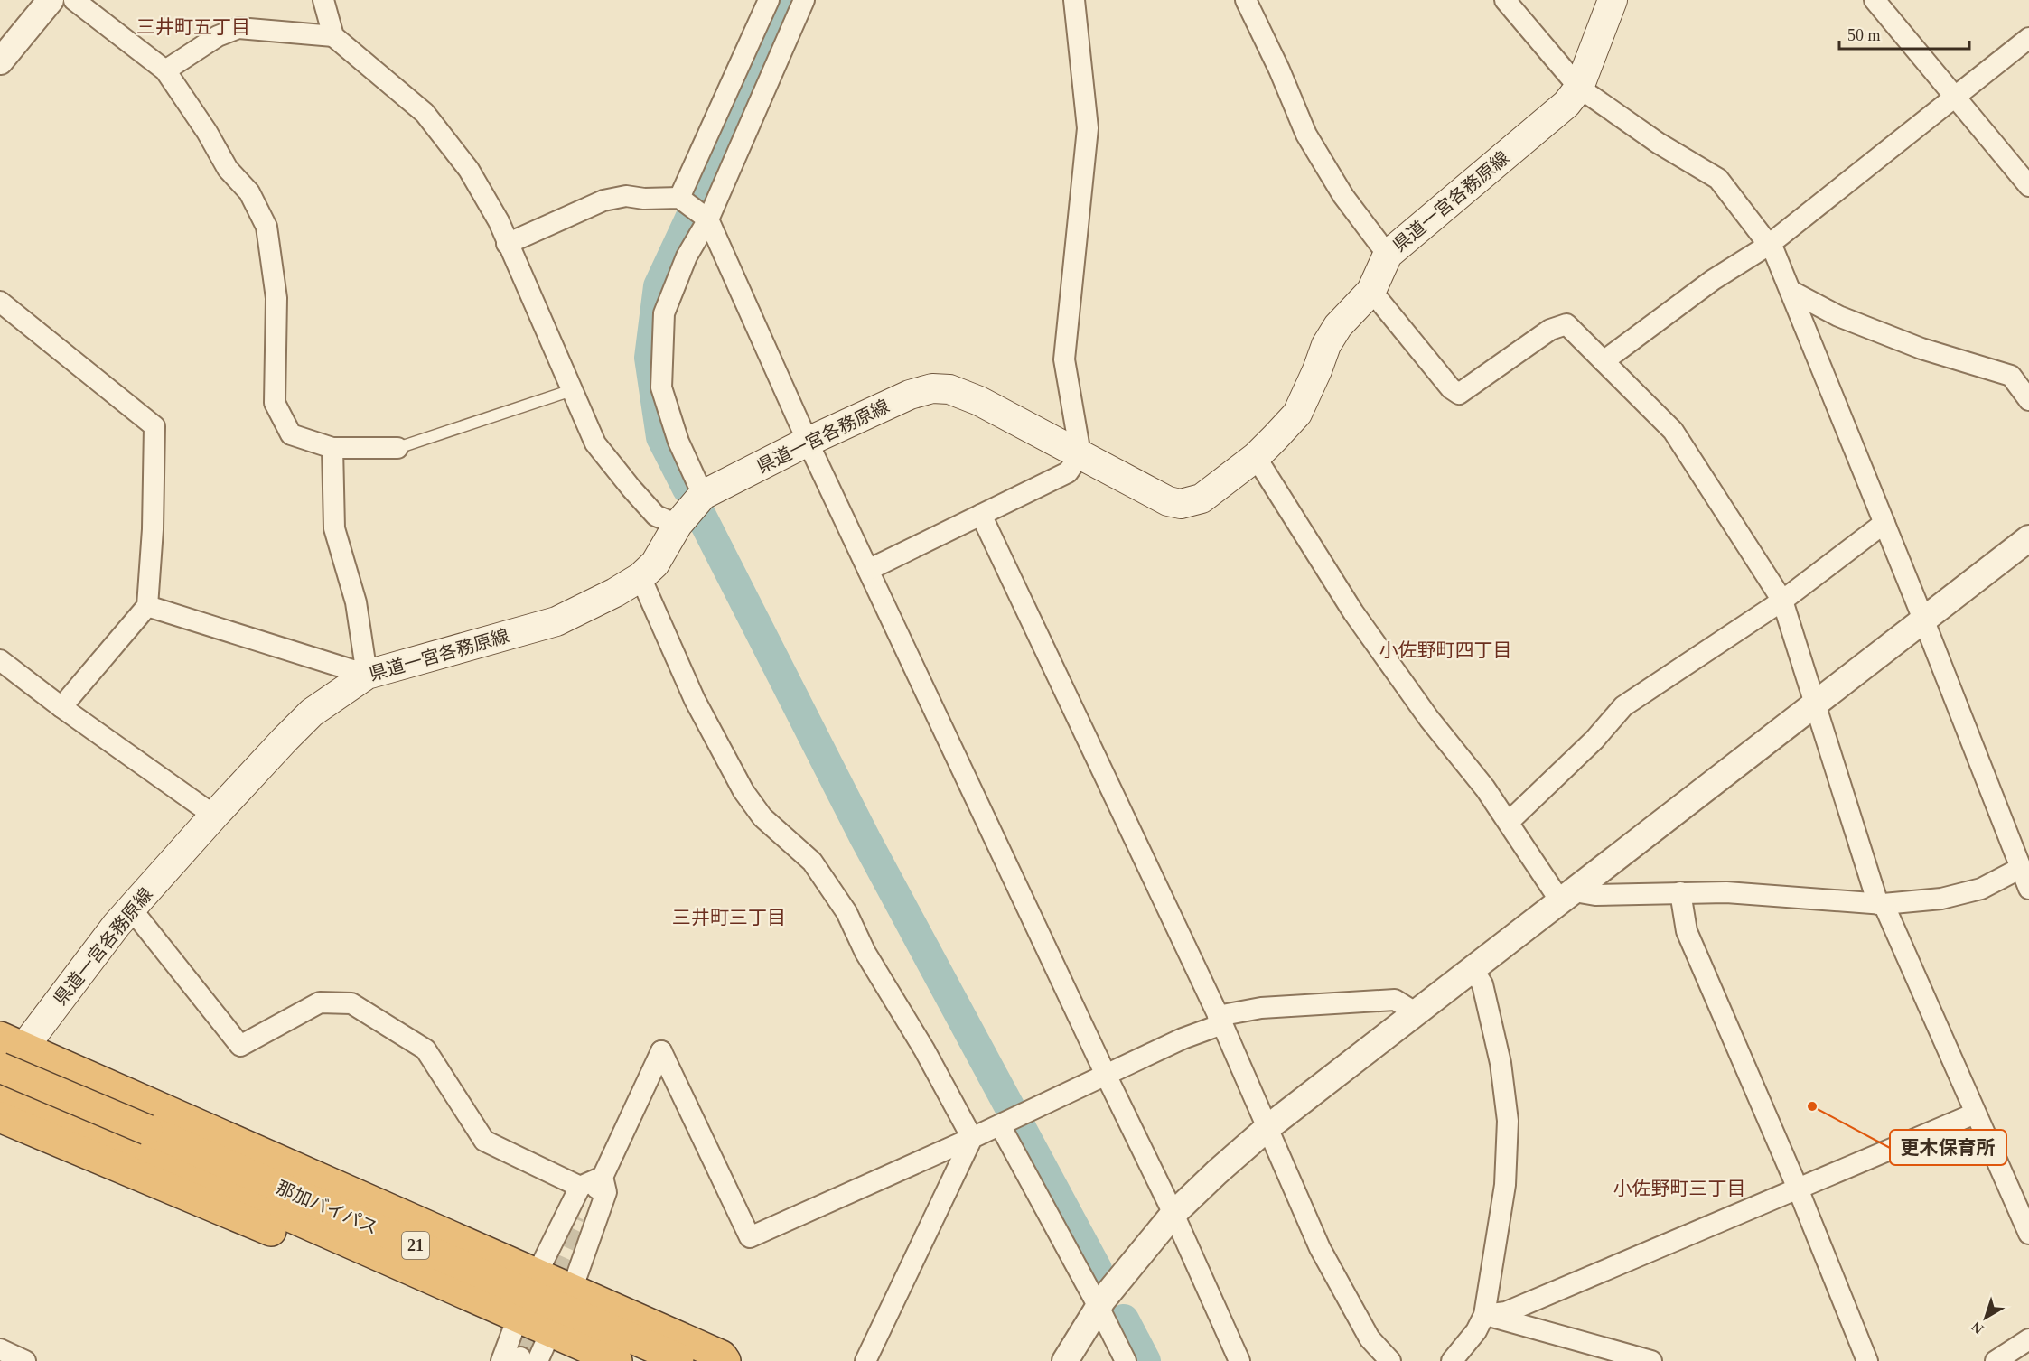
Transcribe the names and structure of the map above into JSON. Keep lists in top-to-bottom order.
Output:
{
  "streets": {
    "highway": ["那加バイパス", "21"],
    "main road": ["県道一宮各務原線"]
  },
  "districts": [
    "三井町五丁目",
    "小佐野町四丁目",
    "三井町三丁目",
    "小佐野町三丁目"
  ],
  "places": ["更木保育所"],
  "scale_bar": "50 m",
  "north": "bottom left"
}
